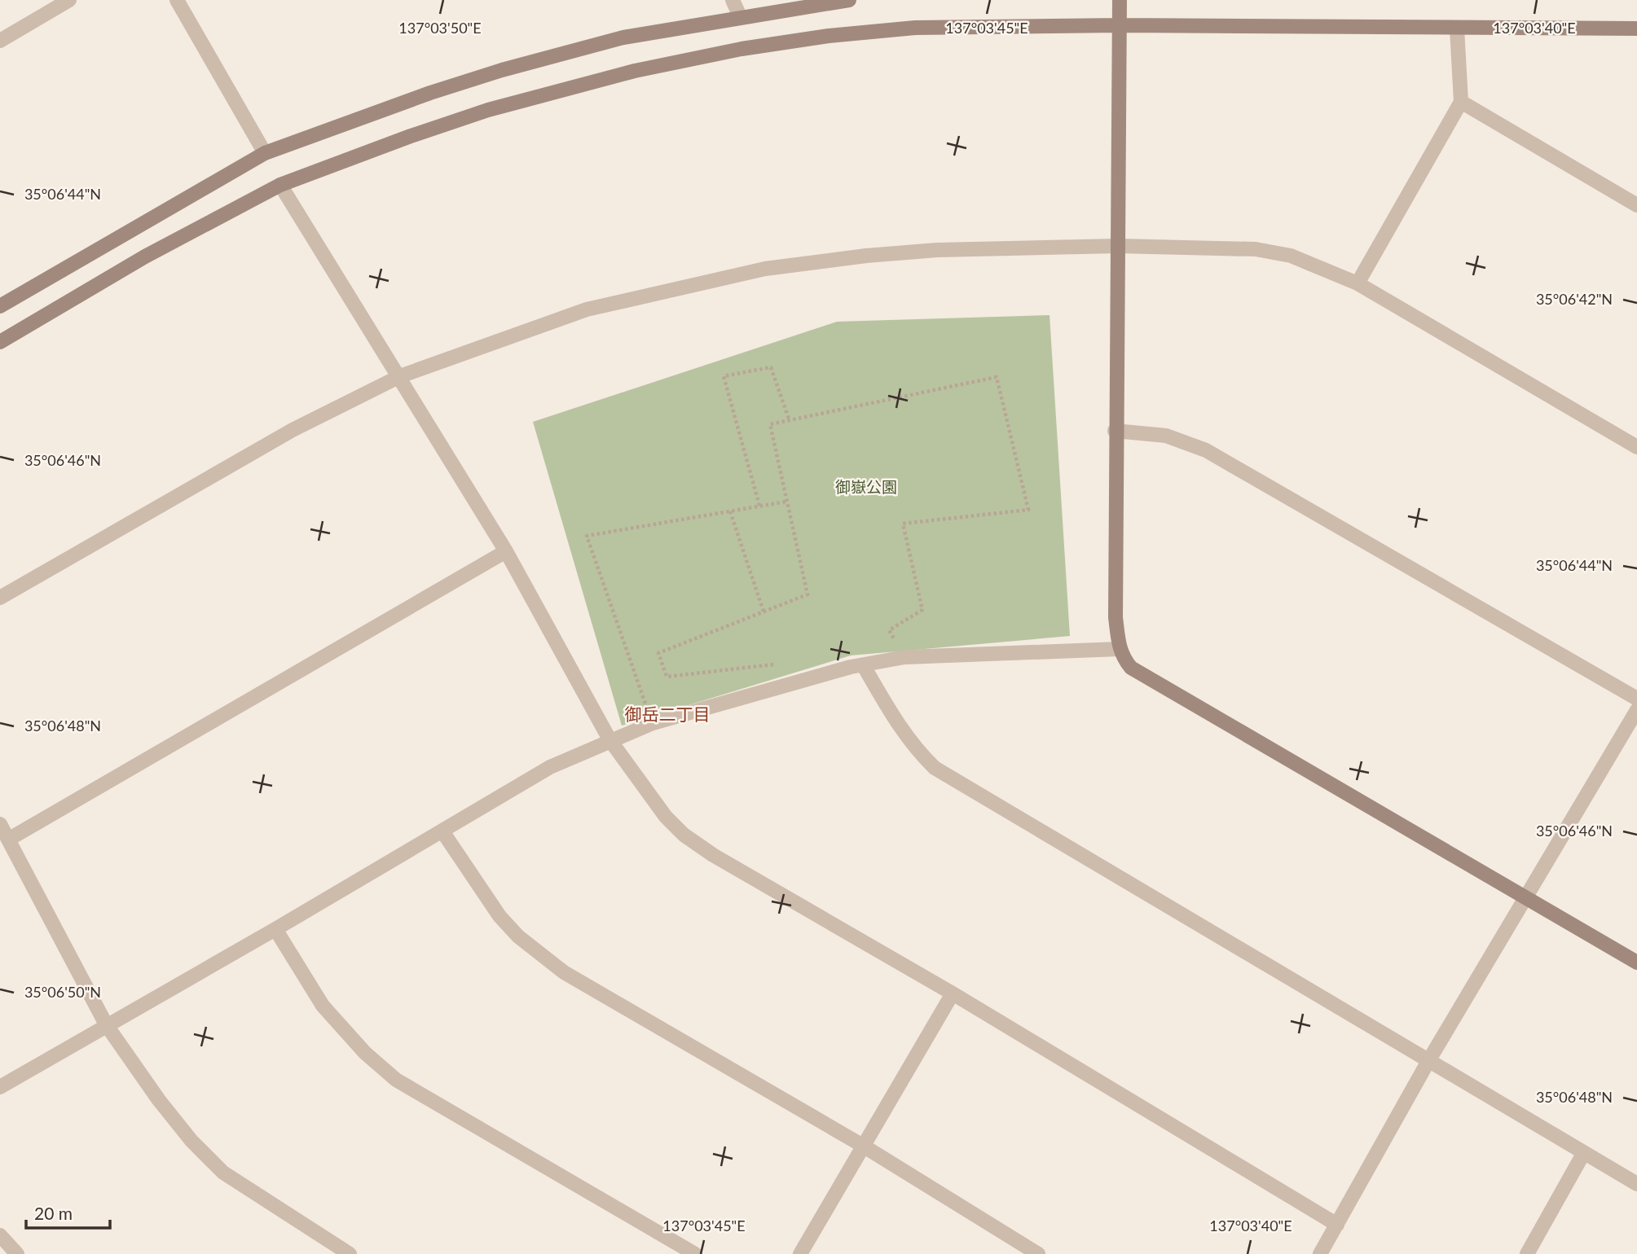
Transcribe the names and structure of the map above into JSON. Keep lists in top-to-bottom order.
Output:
{
  "districts": ["御岳二丁目"],
  "parks": ["御嶽公園"],
  "scale_bar": "20 m",
  "coordinates": [
    "137°03'50\"E",
    "137°03'45\"E",
    "137°03'40\"E",
    "35°06'44\"N",
    "35°06'42\"N",
    "35°06'46\"N",
    "35°06'48\"N",
    "35°06'50\"N"
  ]
}
